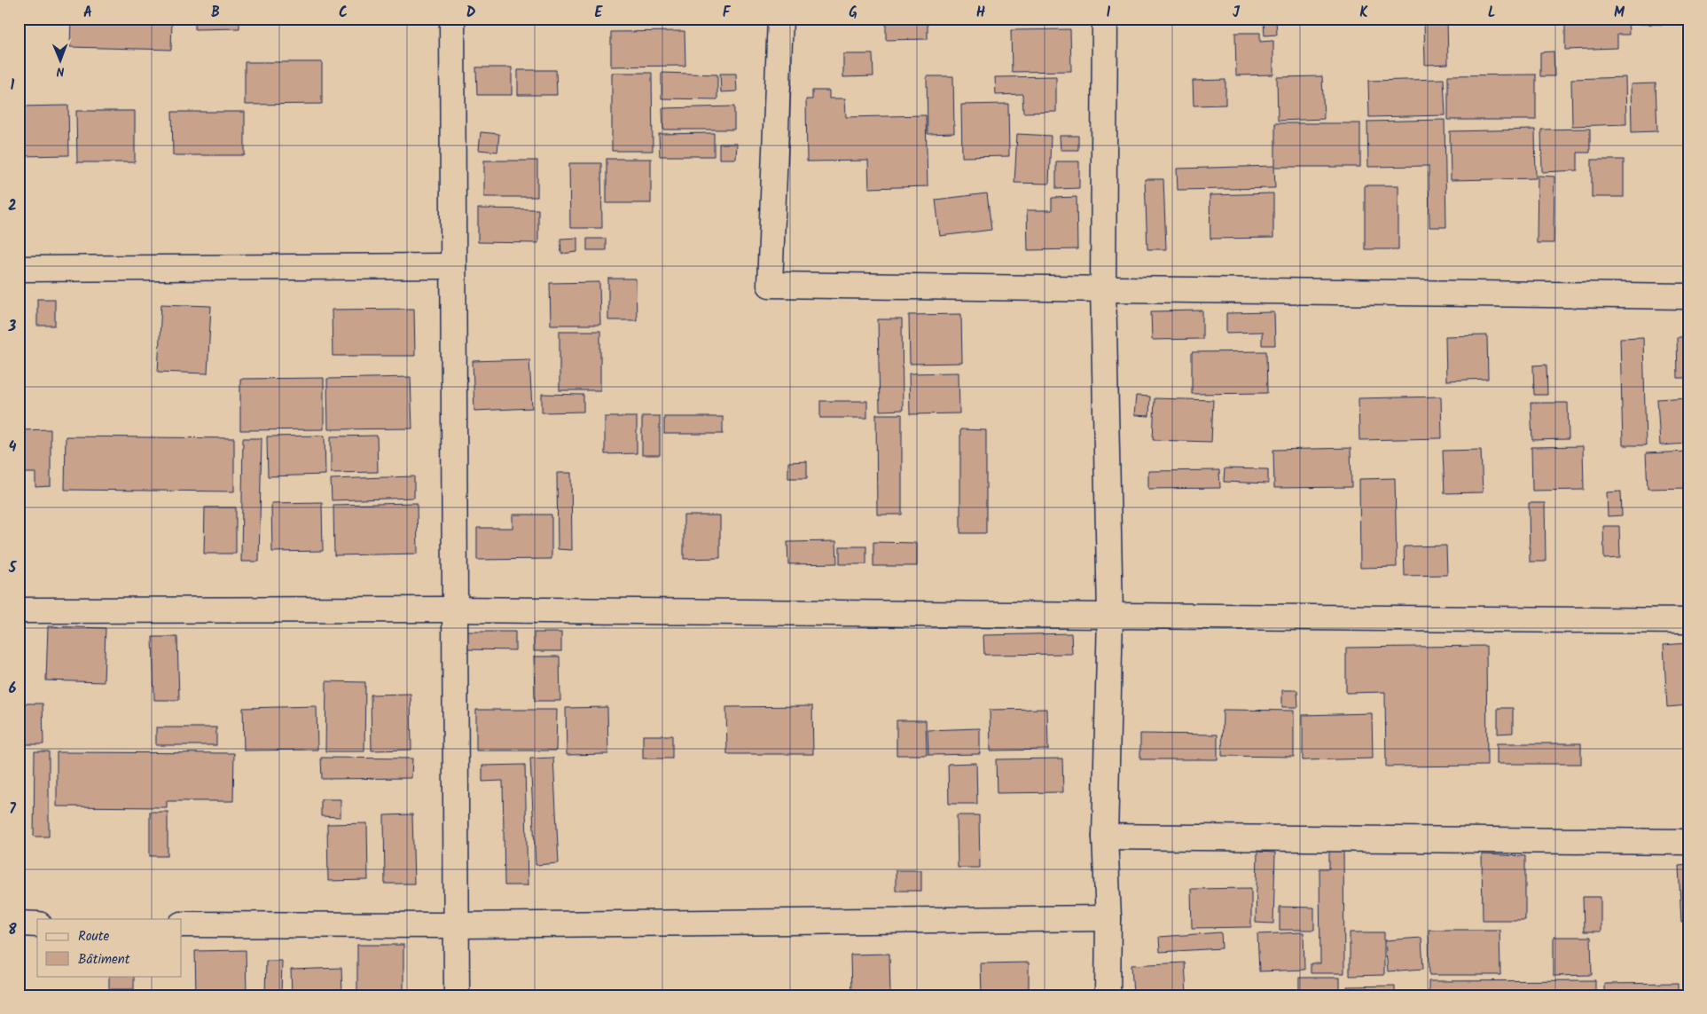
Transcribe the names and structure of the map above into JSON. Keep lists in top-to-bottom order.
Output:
{
  "legend": ["Route", "Bâtiment"],
  "north": "bottom",
  "grid": {
    "columns": [
      "A",
      "B",
      "C",
      "D",
      "E",
      "F",
      "G",
      "H",
      "I",
      "J",
      "K",
      "L",
      "M"
    ],
    "rows": [
      "1",
      "2",
      "3",
      "4",
      "5",
      "6",
      "7",
      "8"
    ]
  }
}
